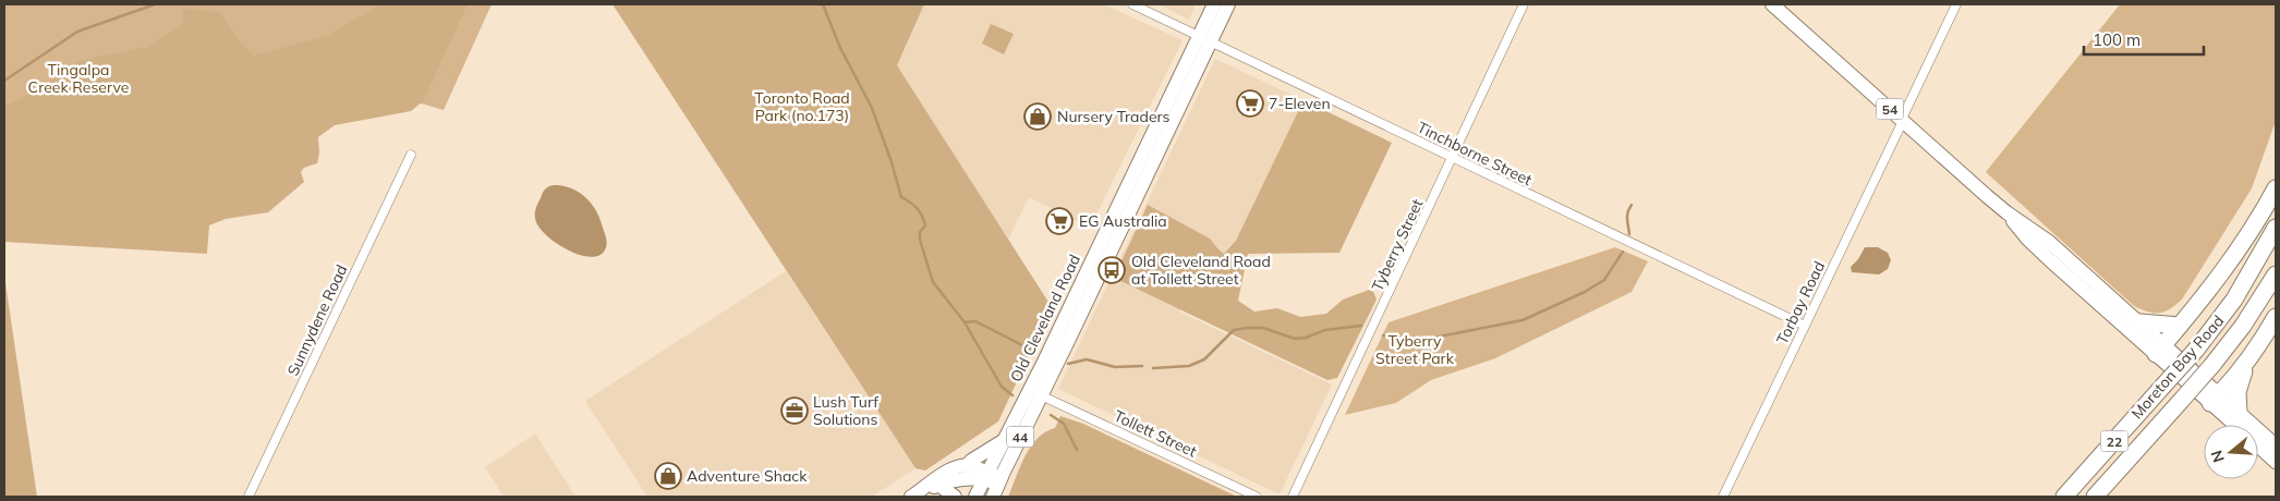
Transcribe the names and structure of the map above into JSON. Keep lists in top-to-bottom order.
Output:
{
  "streets": {
    "highway": ["Moreton Bay Road", "22"],
    "main road": ["54", "Old Cleveland Road", "44"],
    "street": [
      "Tinchborne Street",
      "Tyberry Street",
      "Torbay Road",
      "Sunnydene Road",
      "Tollett Street"
    ]
  },
  "crossings": [
    ["54", "Torbay Road"],
    ["Tinchborne Street", "Tyberry Street"],
    ["Tinchborne Street", "Torbay Road"],
    ["Tinchborne Street", "Old Cleveland Road"],
    ["Old Cleveland Road", "Tollett Street"],
    ["Old Cleveland Road", "44"]
  ],
  "parks": ["Tingalpa Creek Reserve", "Toronto Road Park (no.173)", "Tyberry Street Park"],
  "places": {
    "supermarket": ["7-Eleven", "EG Australia"],
    "shop": ["Nursery Traders", "Adventure Shack"],
    "bus stop": ["Old Cleveland Road at Tollett Street"],
    "office": ["Lush Turf Solutions"]
  },
  "scale_bar": "100 m",
  "north": "left"
}
